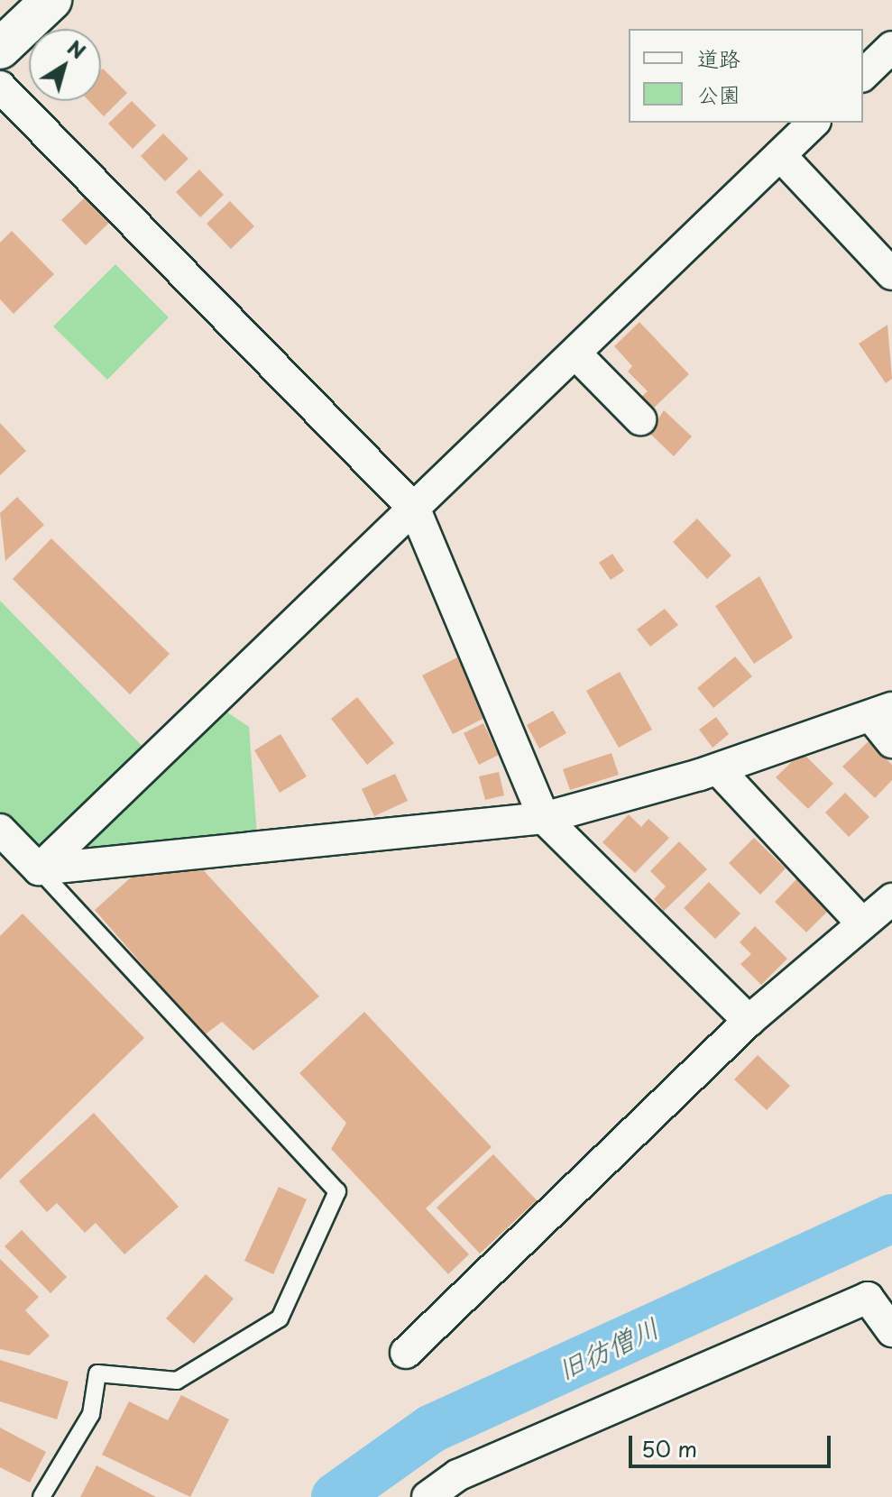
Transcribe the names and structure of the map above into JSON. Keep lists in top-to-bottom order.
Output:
{
  "water": ["旧彷僧川"],
  "legend": ["道路", "公園"],
  "scale_bar": "50 m",
  "north": "top right"
}
